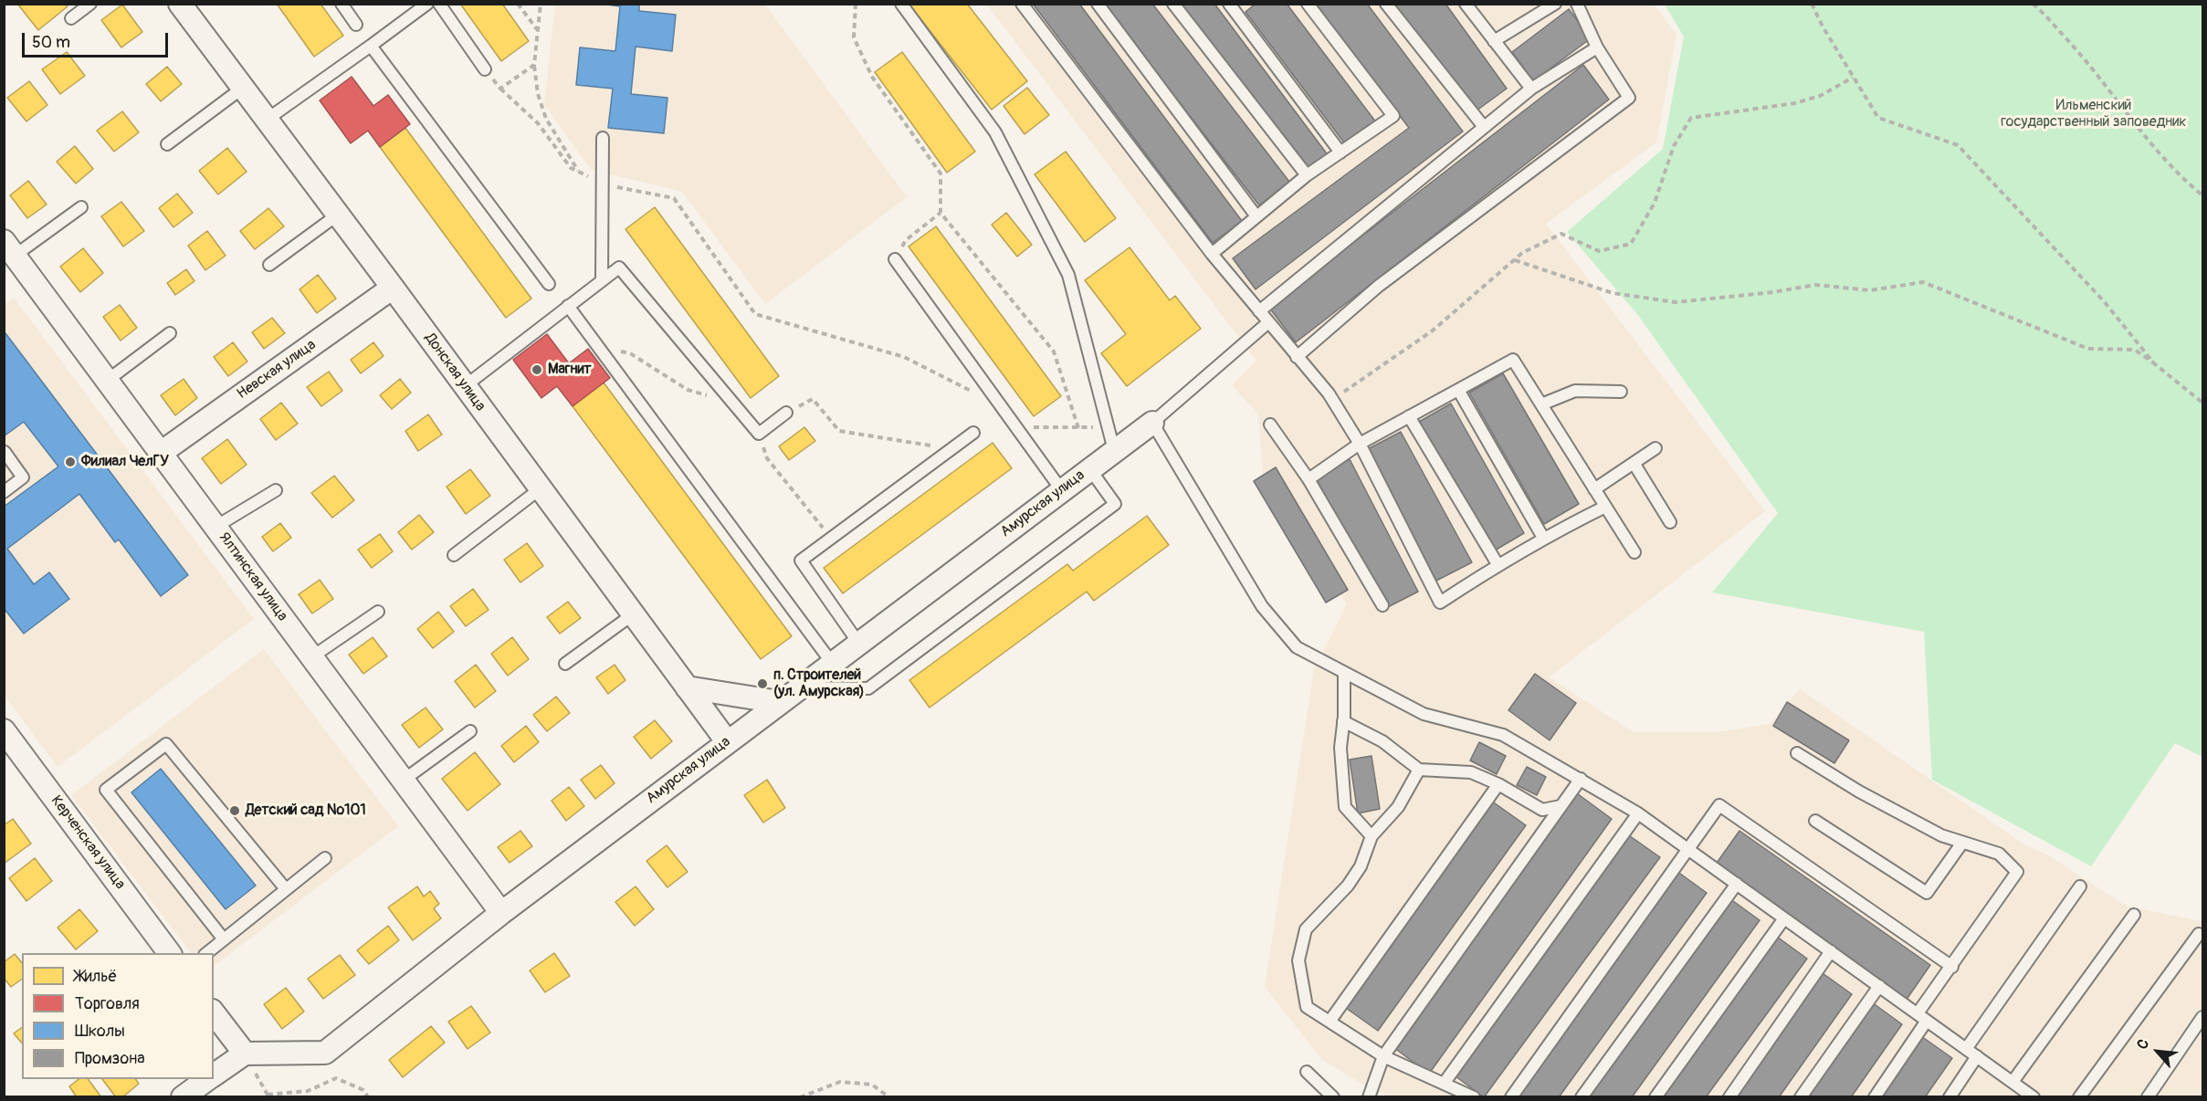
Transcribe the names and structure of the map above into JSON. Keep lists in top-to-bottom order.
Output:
{
  "streets": {
    "street": [
      "Невская улица",
      "Донская улица",
      "Амурская улица",
      "Ялтинская улица",
      "Керченская улица"
    ]
  },
  "crossings": [
    ["Невская улица", "Донская улица"],
    ["Невская улица", "Ялтинская улица"],
    ["Донская улица", "Амурская улица"],
    ["Амурская улица", "Ялтинская улица"]
  ],
  "parks": ["Ильменский государственный заповедник"],
  "places": [
    "Магнит",
    "Филиал ЧелГУ",
    "п. Строителей (ул. Амурская)",
    "Детский сад №101"
  ],
  "legend": [
    "Жильё",
    "Торговля",
    "Школы",
    "Промзона"
  ],
  "scale_bar": "50 m",
  "north": "top left"
}
